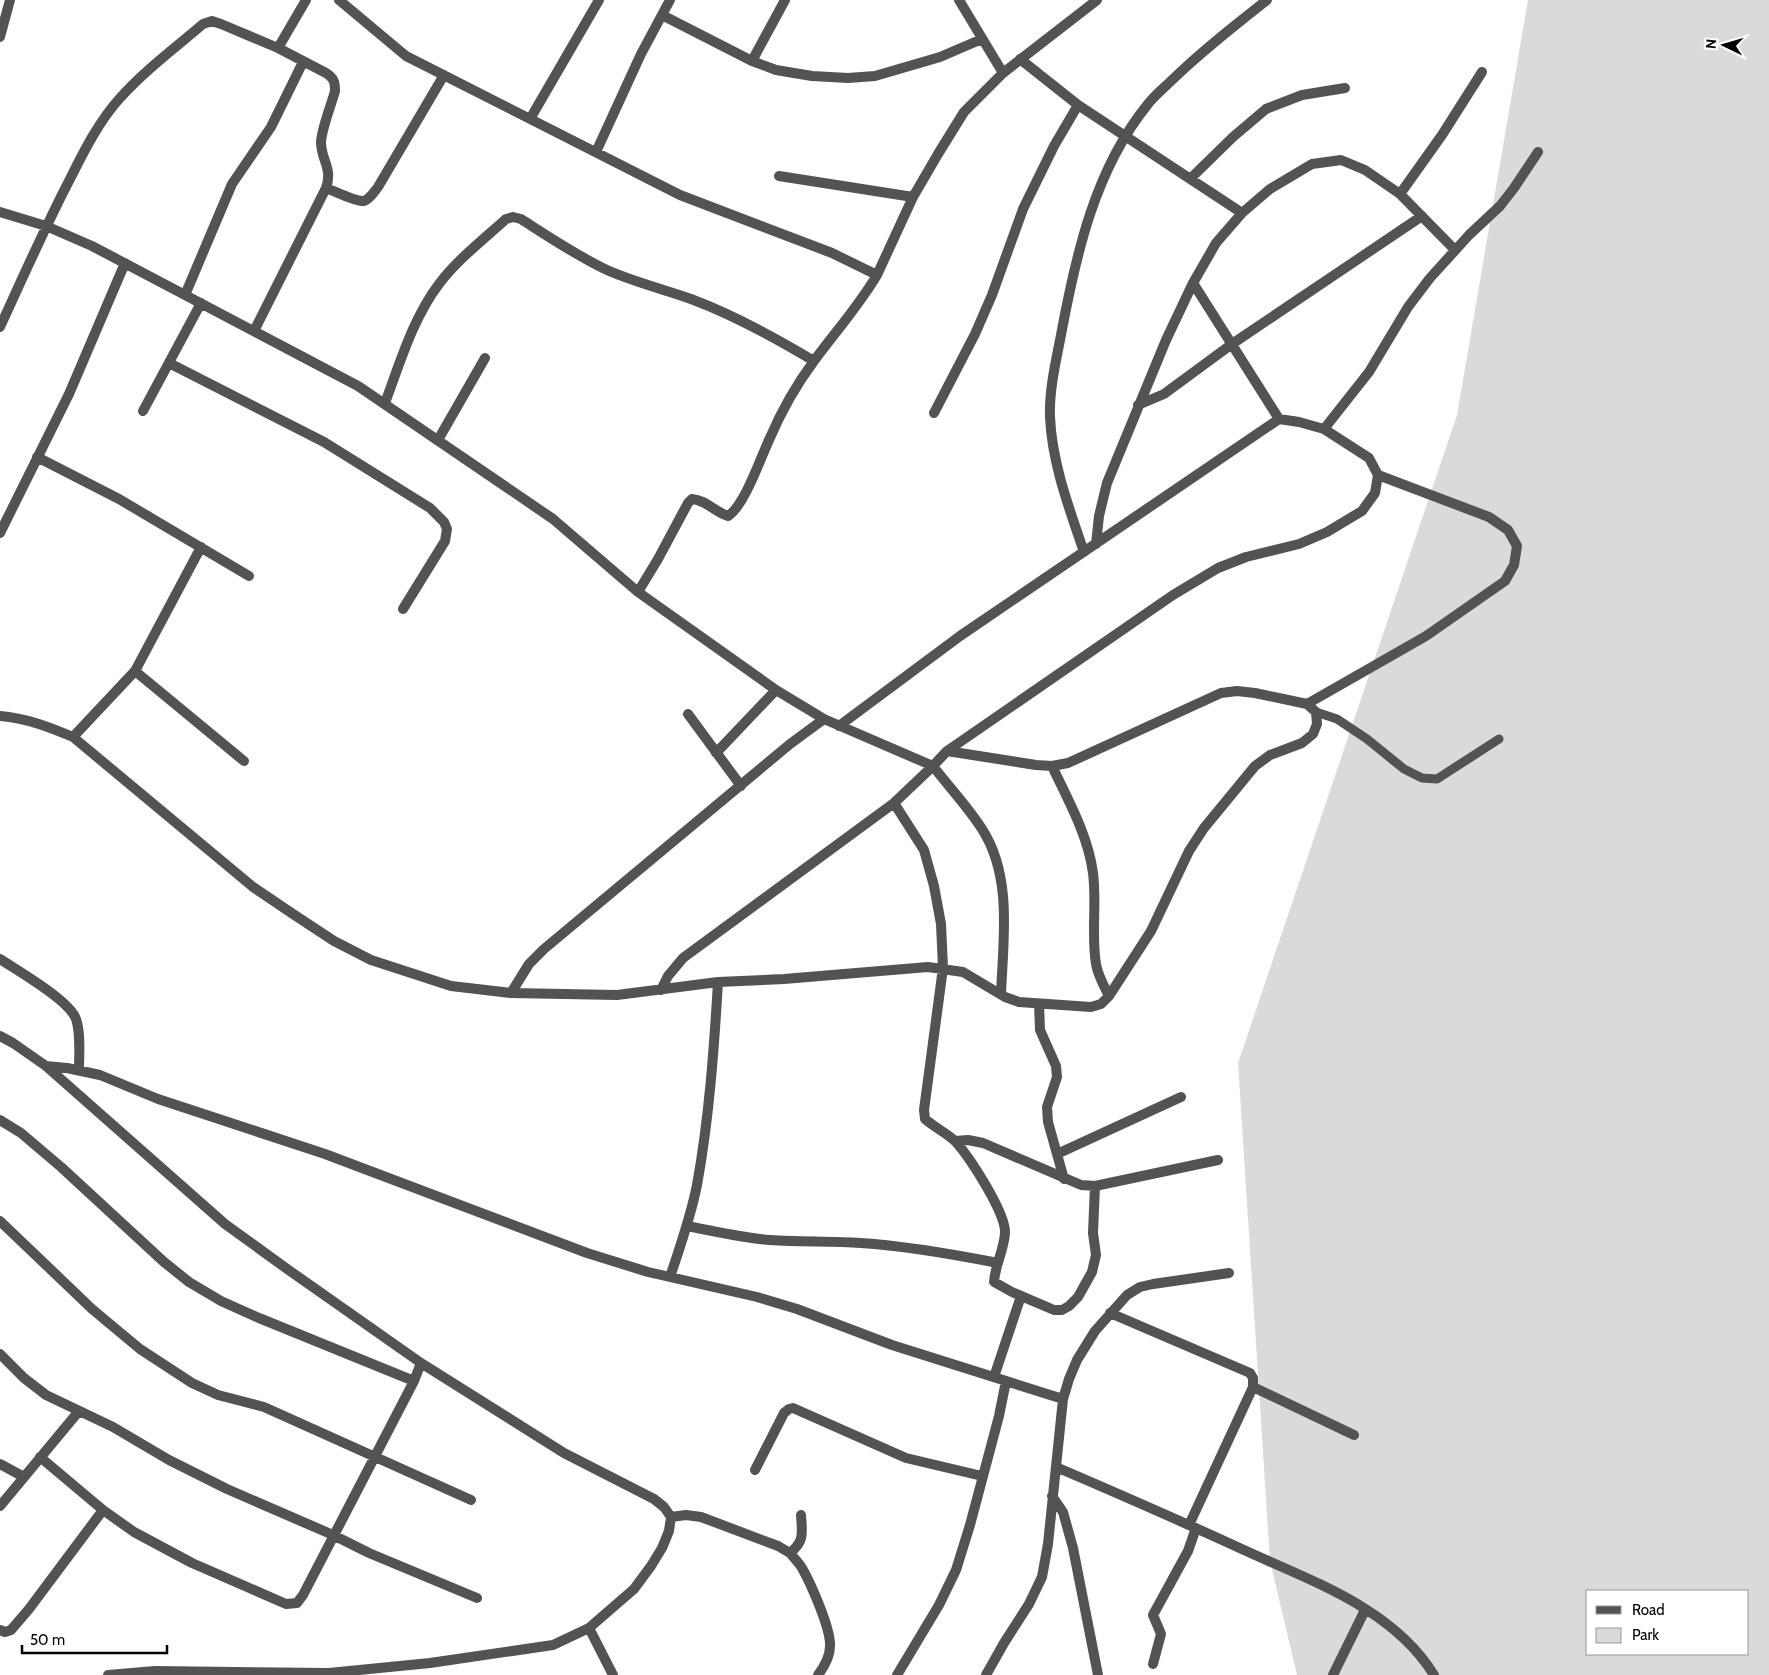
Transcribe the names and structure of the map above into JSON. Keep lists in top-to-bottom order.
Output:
{
  "legend": ["Road", "Park"],
  "scale_bar": "50 m",
  "north": "left"
}
